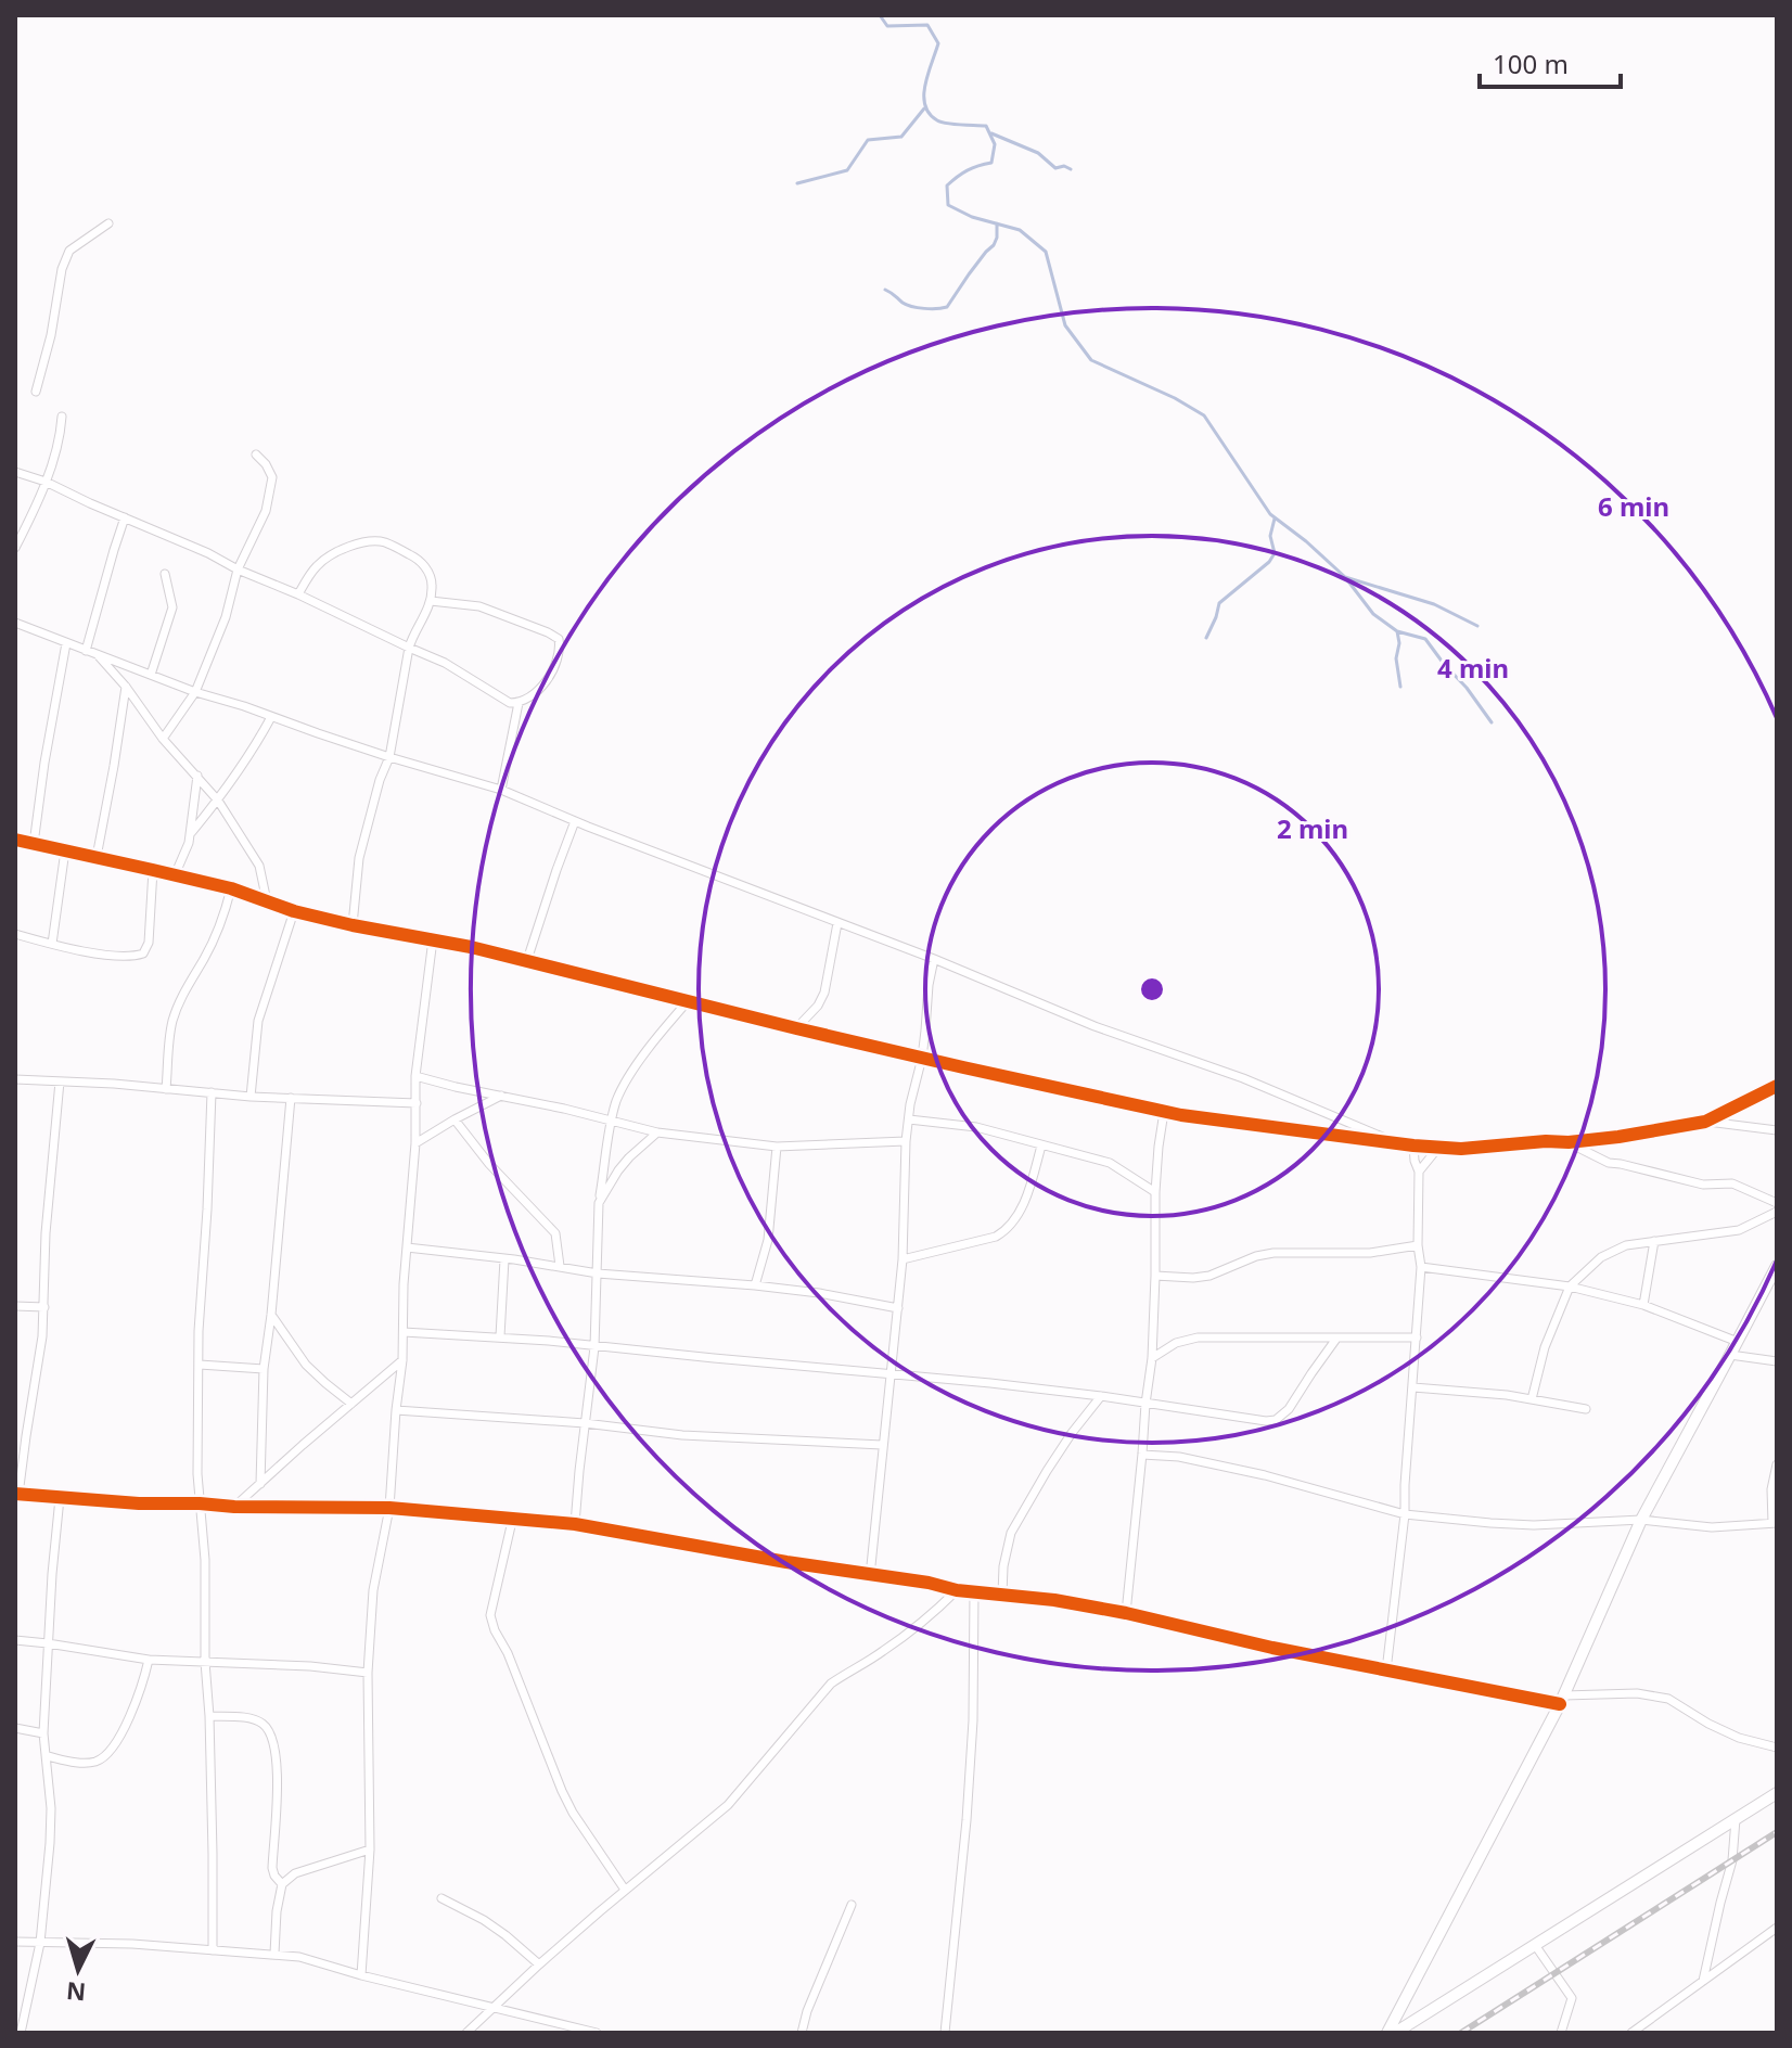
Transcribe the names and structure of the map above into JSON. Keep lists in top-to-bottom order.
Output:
{
  "scale_bar": "100 m",
  "north": "bottom",
  "rings": ["6 min", "4 min", "2 min"]
}
